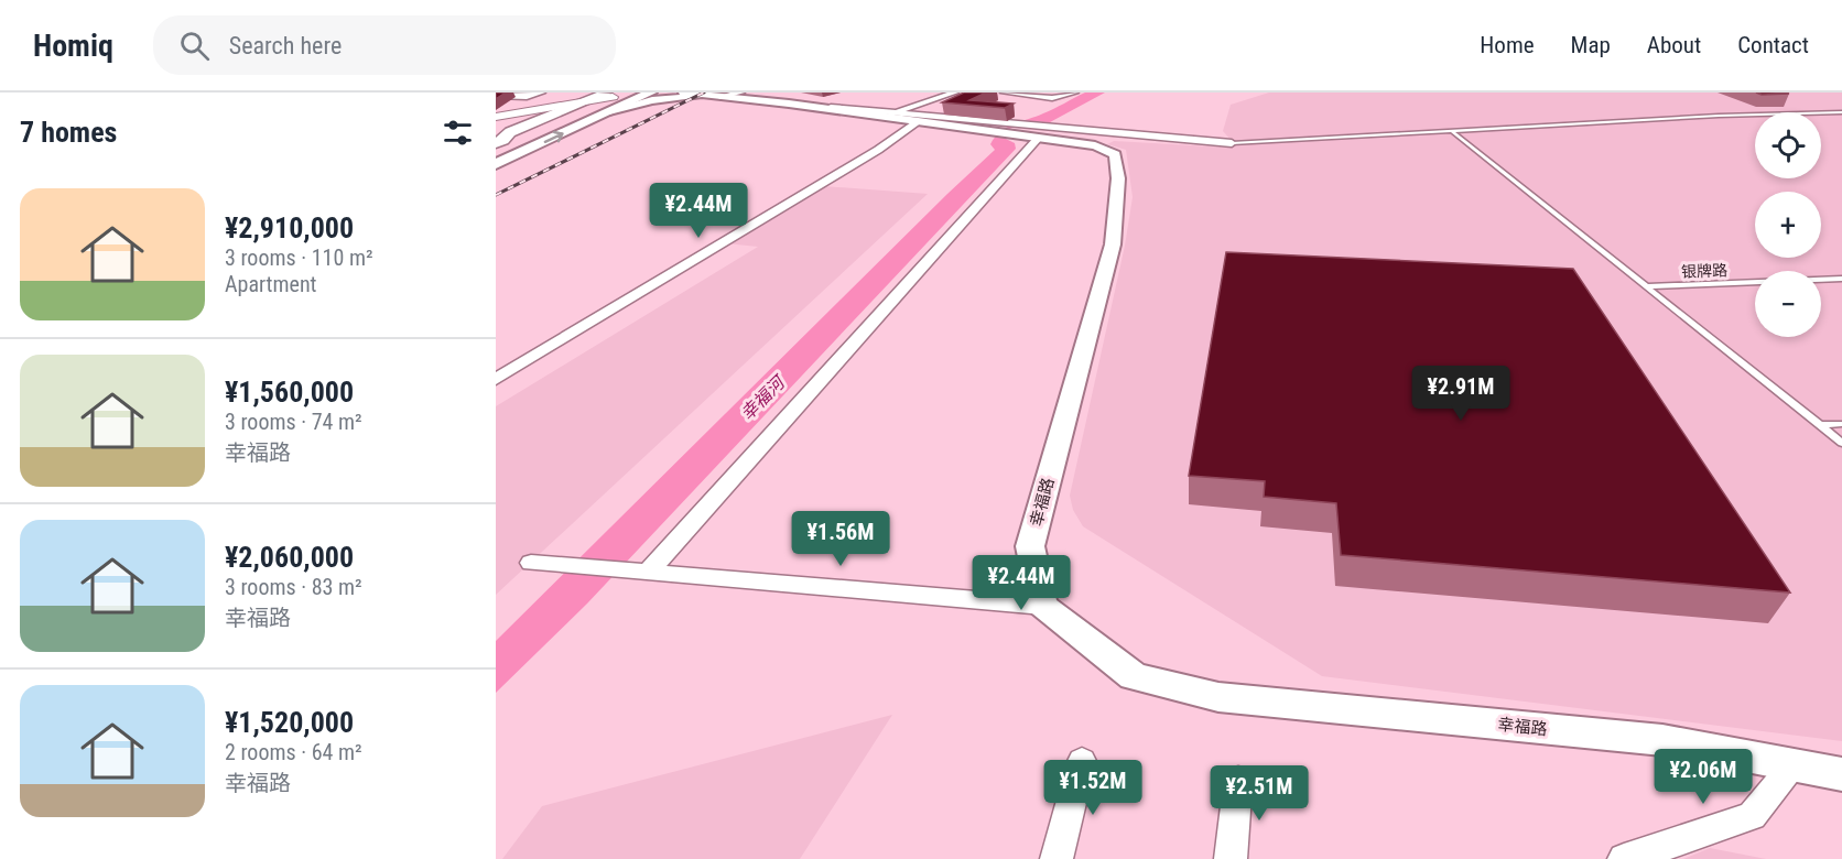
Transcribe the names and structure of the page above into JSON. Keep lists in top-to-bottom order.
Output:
{
  "streets": {
    "street": ["幸福路"],
    "lane": ["银牌路"]
  },
  "water": ["幸福河"],
  "page": {
    "header": "Homiq",
    "search": "Search here",
    "nav": [
      "Home",
      "Map",
      "About",
      "Contact"
    ],
    "heading": "7 homes",
    "map_buttons": ["+", "−"],
    "list": [
      {
        "name": "¥2,910,000",
        "note": "3 rooms · 110 m² · Apartment"
      },
      {
        "name": "¥1,560,000",
        "note": "3 rooms · 74 m² · 幸福路"
      },
      {
        "name": "¥2,060,000",
        "note": "3 rooms · 83 m² · 幸福路"
      },
      {
        "name": "¥1,520,000",
        "note": "2 rooms · 64 m² · 幸福路"
      }
    ],
    "price": [
      "¥2.44M",
      "¥2.91M",
      "¥1.56M",
      "¥2.44M",
      "¥2.06M",
      "¥1.52M",
      "¥2.51M"
    ]
  }
}
